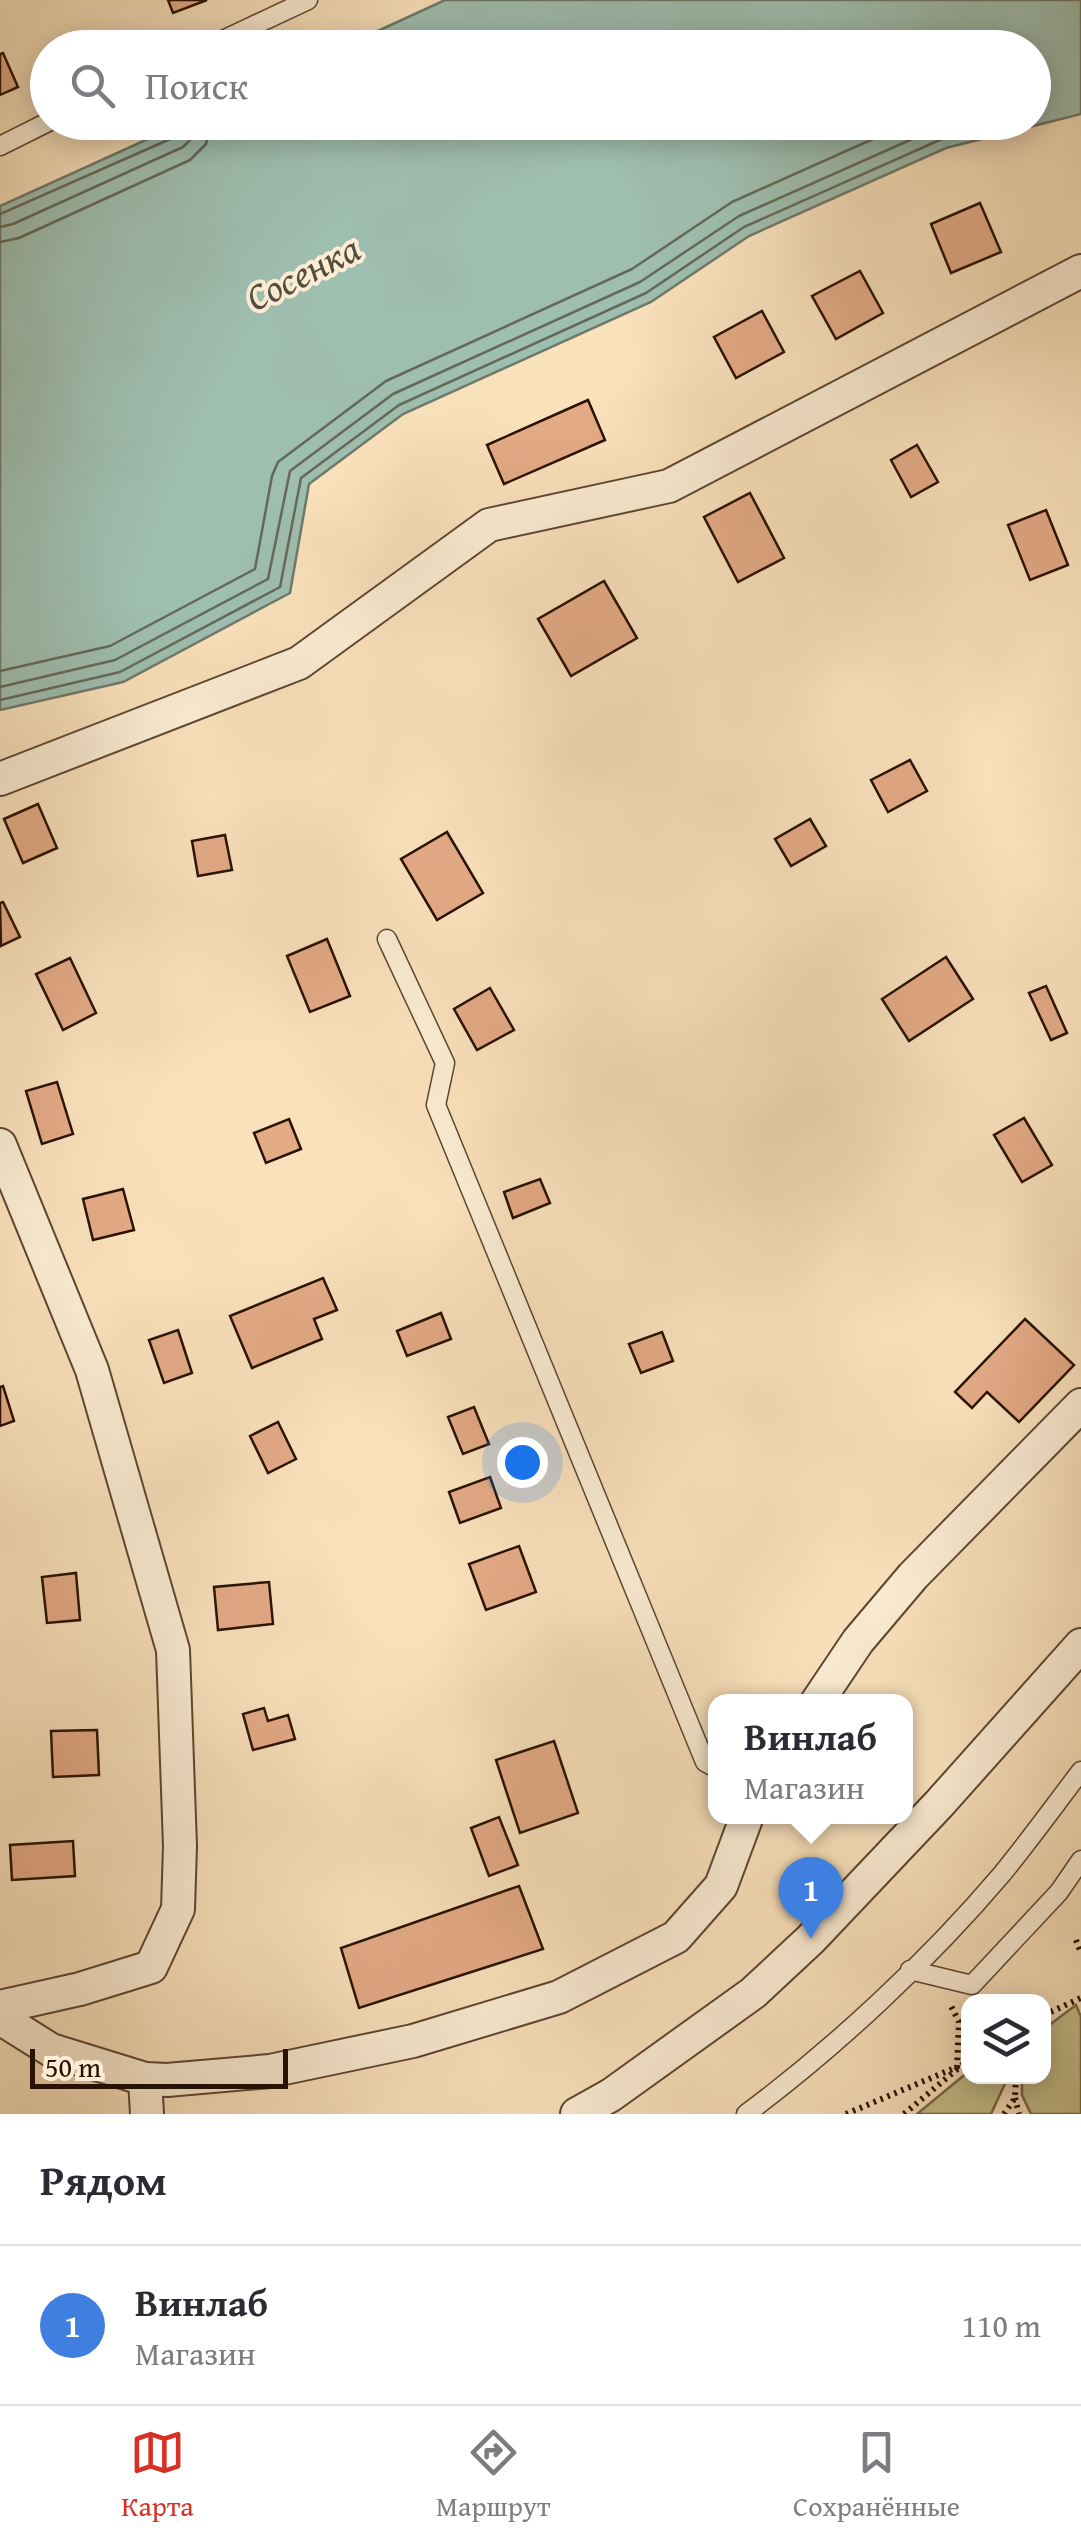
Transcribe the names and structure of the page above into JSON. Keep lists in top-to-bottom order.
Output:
{
  "water": ["Сосенка"],
  "scale_bar": "50 m",
  "page": {
    "search": "Поиск",
    "popup": ["Винлаб", "Магазин"],
    "pins": "1",
    "scale": "50 m",
    "heading": "Рядом",
    "list": [
      {
        "mark": "1",
        "name": "Винлаб",
        "note": "Магазин",
        "value": "110 m"
      }
    ],
    "nav": ["Карта", "Маршрут", "Сохранённые"]
  }
}
